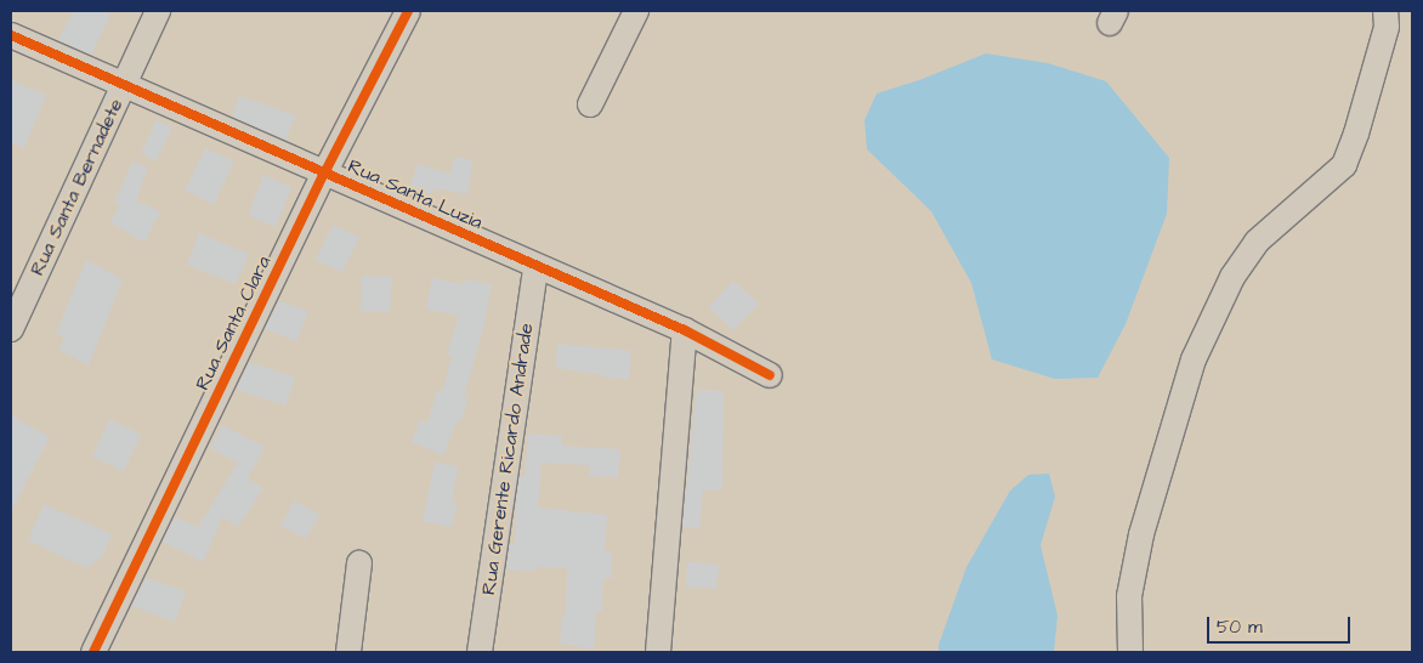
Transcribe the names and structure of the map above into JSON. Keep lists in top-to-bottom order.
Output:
{
  "streets": {
    "street": [
      "Rua Santa Bernadete",
      "Rua Santa Luzia",
      "Rua Santa Clara",
      "Rua Gerente Ricardo Andrade"
    ]
  },
  "crossings": [
    ["Rua Santa Bernadete", "Rua Santa Luzia"],
    ["Rua Santa Luzia", "Rua Santa Clara"],
    ["Rua Santa Luzia", "Rua Gerente Ricardo Andrade"]
  ],
  "scale_bar": "50 m"
}
